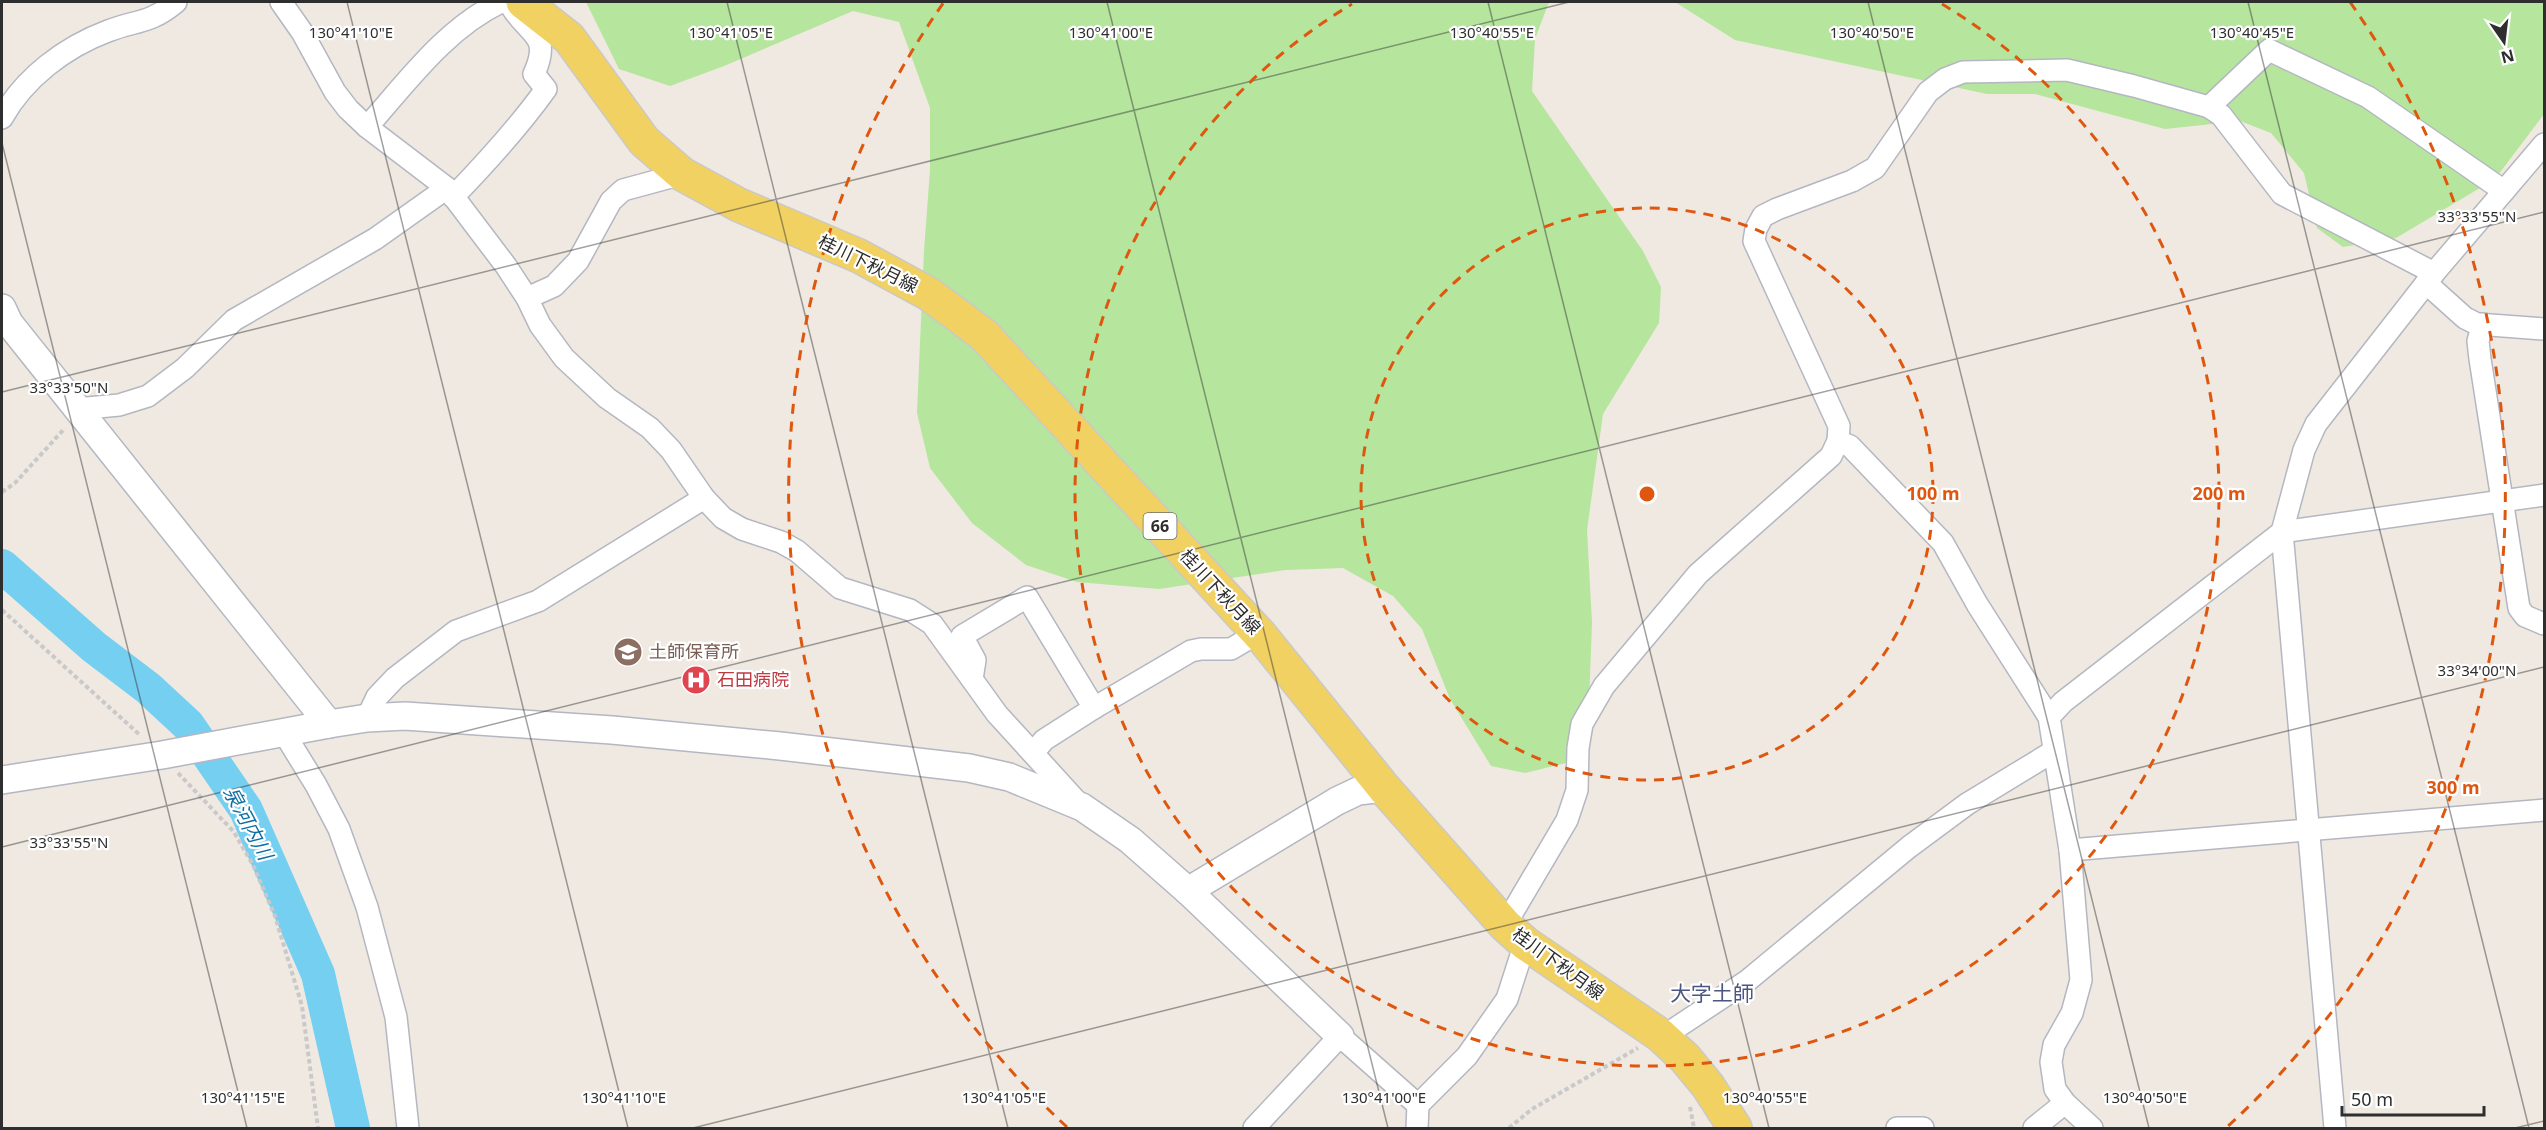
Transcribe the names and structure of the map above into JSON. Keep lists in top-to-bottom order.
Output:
{
  "streets": {
    "main road": ["桂川下秋月線", "66"]
  },
  "districts": ["大字土師"],
  "water": ["泉河内川"],
  "places": {
    "school or university": ["土師保育所"],
    "hospital": ["石田病院"]
  },
  "scale_bar": "50 m",
  "north": "bottom",
  "coordinates": [
    "130°41'10\"E",
    "130°41'05\"E",
    "130°41'00\"E",
    "130°40'55\"E",
    "130°40'50\"E",
    "130°40'45\"E",
    "33°33'55\"N",
    "33°33'50\"N",
    "33°34'00\"N",
    "130°41'15\"E"
  ],
  "rings": ["100 m", "200 m", "300 m"]
}
